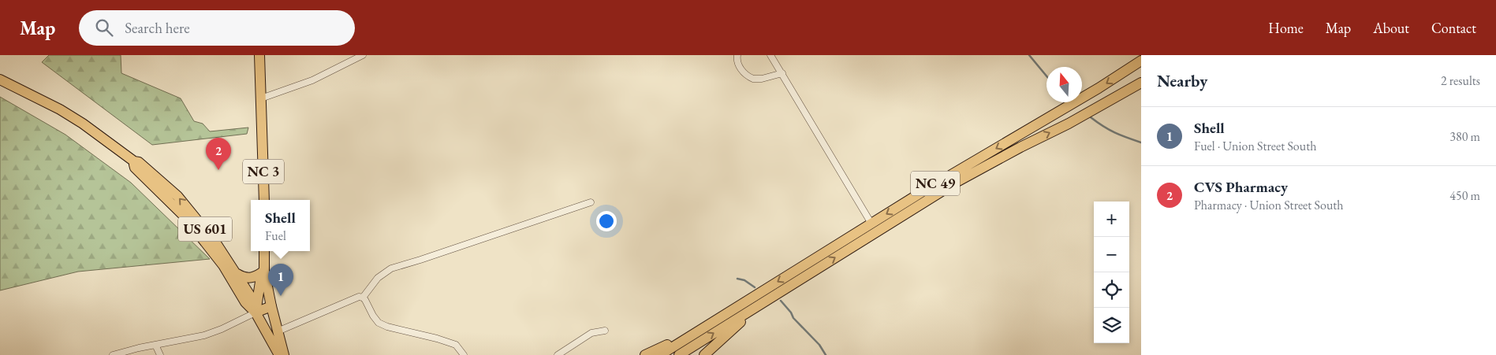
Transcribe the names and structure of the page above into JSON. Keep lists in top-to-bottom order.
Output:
{
  "streets": {
    "main road": ["NC 3", "NC 49", "US 601"]
  },
  "north": "top",
  "page": {
    "header": "Map",
    "search": "Search here",
    "nav": [
      "Home",
      "Map",
      "About",
      "Contact"
    ],
    "heading": ["Nearby", "2 results"],
    "list": [
      {
        "mark": "1",
        "name": "Shell",
        "note": "Fuel · Union Street South",
        "value": "380 m"
      },
      {
        "mark": "2",
        "name": "CVS Pharmacy",
        "note": "Pharmacy · Union Street South",
        "value": "450 m"
      }
    ],
    "pins": ["2", "1"],
    "popup": ["Shell", "Fuel"],
    "map_buttons": ["+", "−"]
  }
}
